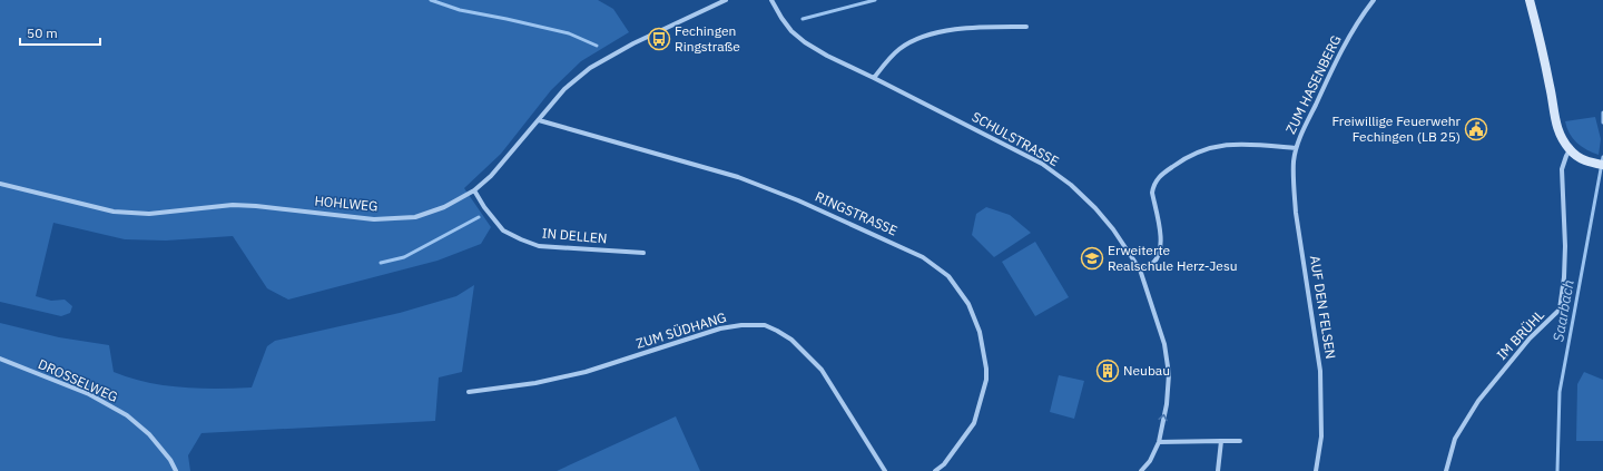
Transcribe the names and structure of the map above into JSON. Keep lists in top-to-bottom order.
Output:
{
  "streets": {
    "street": [
      "ZUM HASENBERG",
      "SCHULSTRASSE",
      "HOHLWEG",
      "RINGSTRASSE",
      "IN DELLEN",
      "AUF DEN FELSEN",
      "ZUM SÜDHANG",
      "IM BRÜHL",
      "DROSSELWEG"
    ]
  },
  "crossings": [
    ["ZUM HASENBERG", "SCHULSTRASSE"],
    ["ZUM HASENBERG", "AUF DEN FELSEN"],
    ["HOHLWEG", "RINGSTRASSE"],
    ["HOHLWEG", "IN DELLEN"]
  ],
  "water": ["Saarbach"],
  "places": {
    "bus stop": ["Fechingen Ringstraße"],
    "public building": ["Freiwillige Feuerwehr Fechingen (LB 25)"],
    "school or university": ["Erweiterte Realschule Herz-Jesu"],
    "building": ["Neubau"]
  },
  "scale_bar": "50 m"
}
